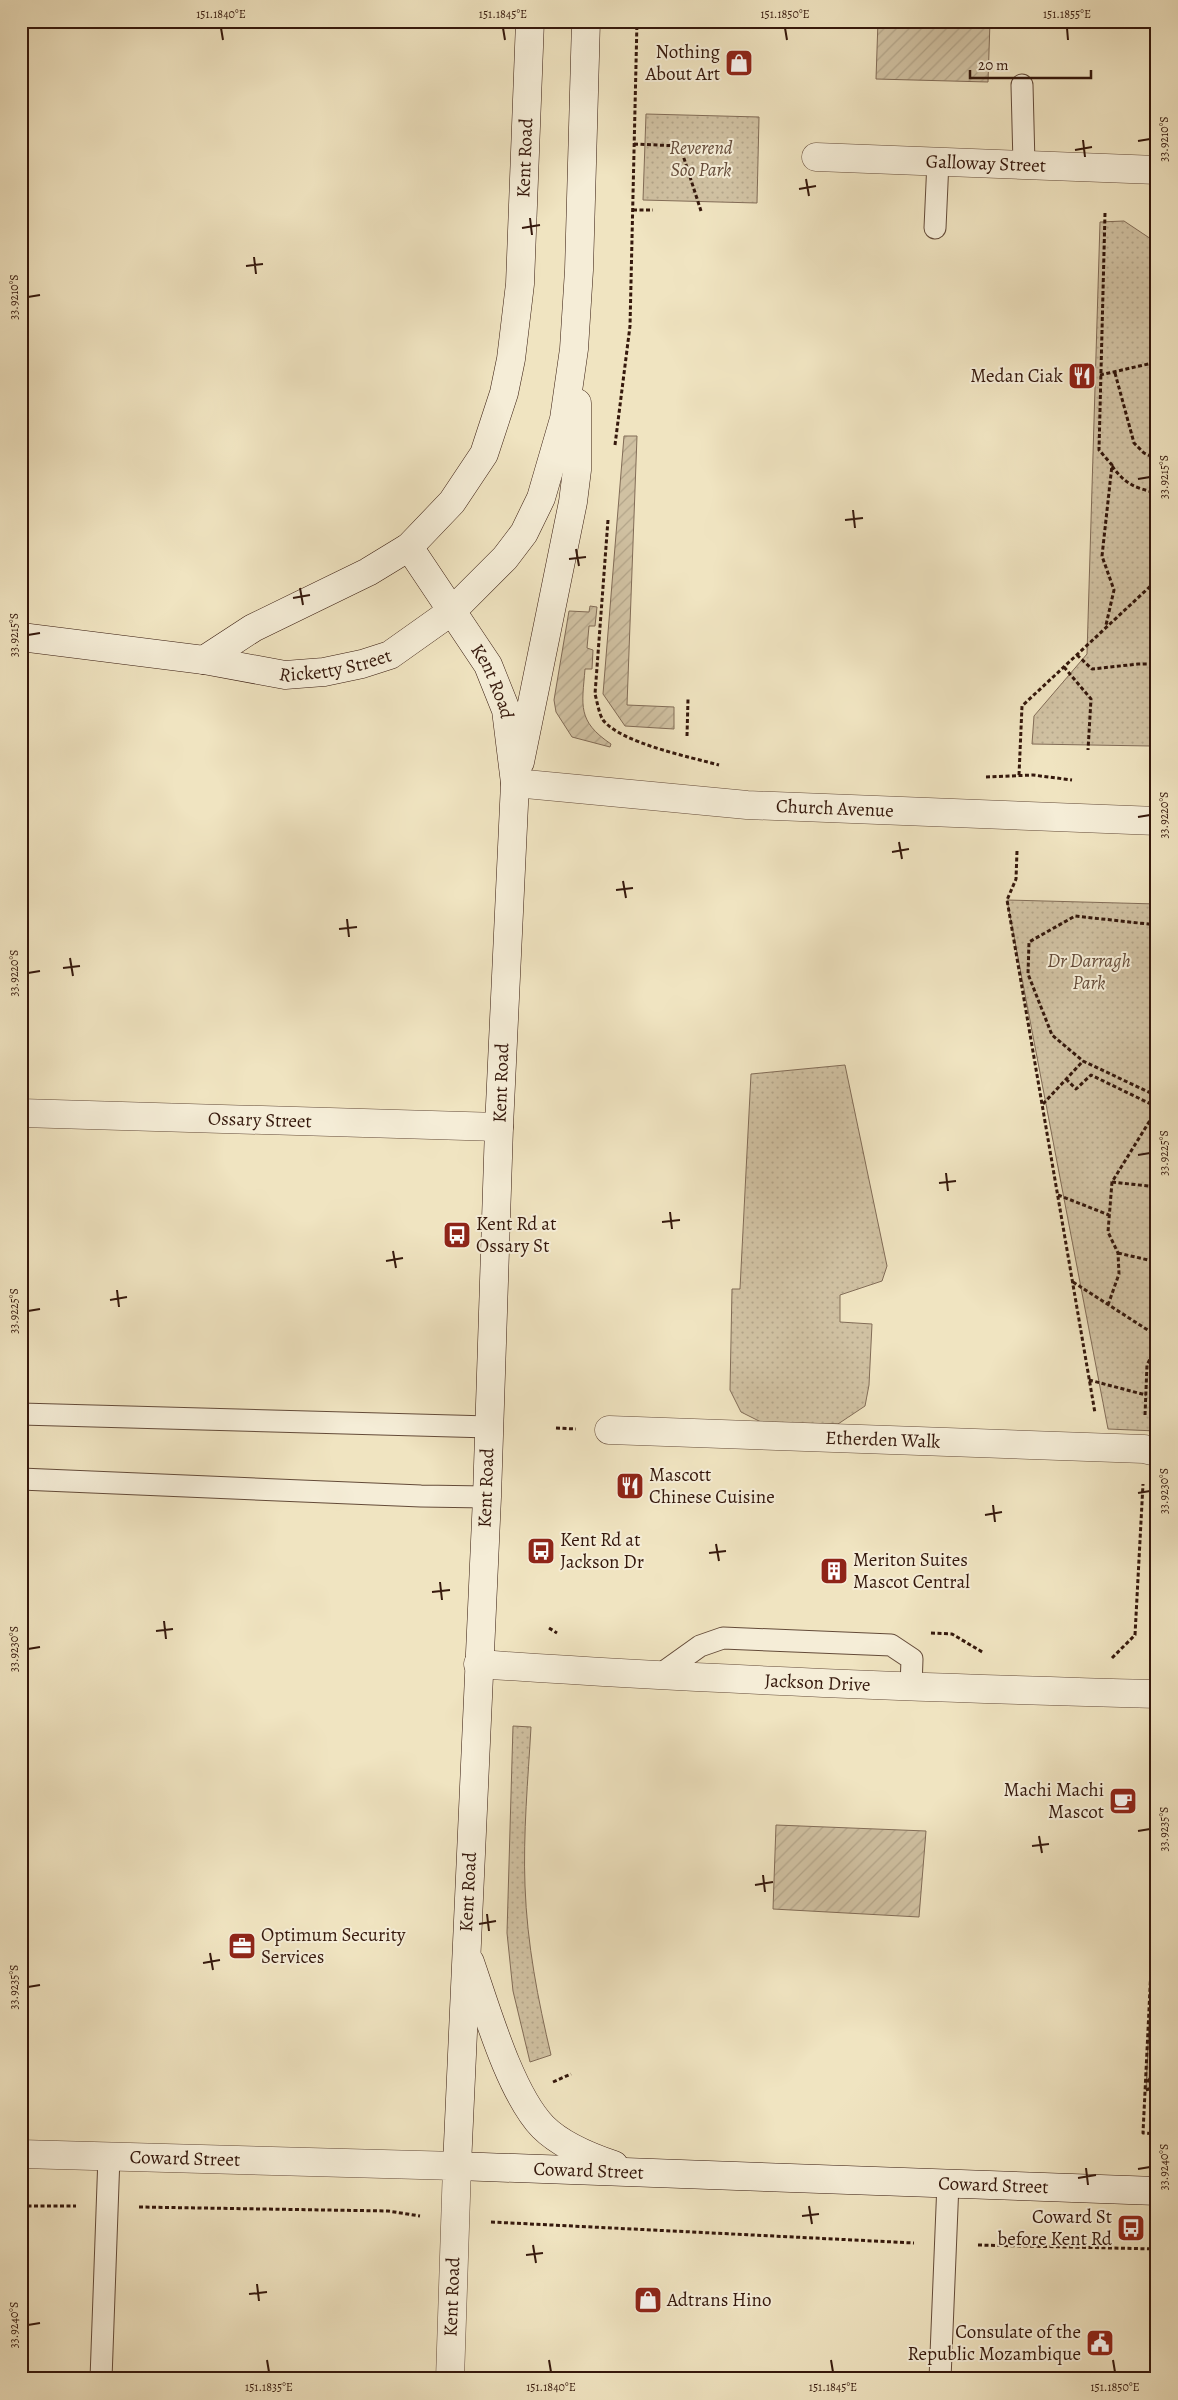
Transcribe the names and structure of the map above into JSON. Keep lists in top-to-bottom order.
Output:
{
  "streets": {
    "main road": [
      "Kent Road",
      "Galloway Street",
      "Ricketty Street",
      "Church Avenue",
      "Ossary Street",
      "Etherden Walk",
      "Jackson Drive",
      "Coward Street"
    ]
  },
  "crossings": [
    ["Kent Road", "Ricketty Street"],
    ["Kent Road", "Church Avenue"],
    ["Kent Road", "Ossary Street"],
    ["Kent Road", "Jackson Drive"],
    ["Kent Road", "Coward Street"]
  ],
  "parks": ["Reverend Soo Park", "Dr Darragh Park"],
  "places": {
    "shop": ["Nothing About Art", "Adtrans Hino"],
    "restaurant": ["Medan Ciak", "Mascott Chinese Cuisine"],
    "bus stop": ["Kent Rd at Ossary St", "Kent Rd at Jackson Dr", "Coward St before Kent Rd"],
    "building": ["Meriton Suites Mascot Central"],
    "cafe": ["Machi Machi Mascot"],
    "office": ["Optimum Security Services"],
    "public building": ["Consulate of the Republic Mozambique"]
  },
  "scale_bar": "20 m",
  "coordinates": [
    "151.1840°E",
    "151.1845°E",
    "151.1850°E",
    "151.1855°E",
    "33.9210°S",
    "33.9215°S",
    "33.9220°S",
    "33.9225°S",
    "33.9230°S",
    "33.9235°S",
    "33.9240°S",
    "151.1835°E"
  ]
}
